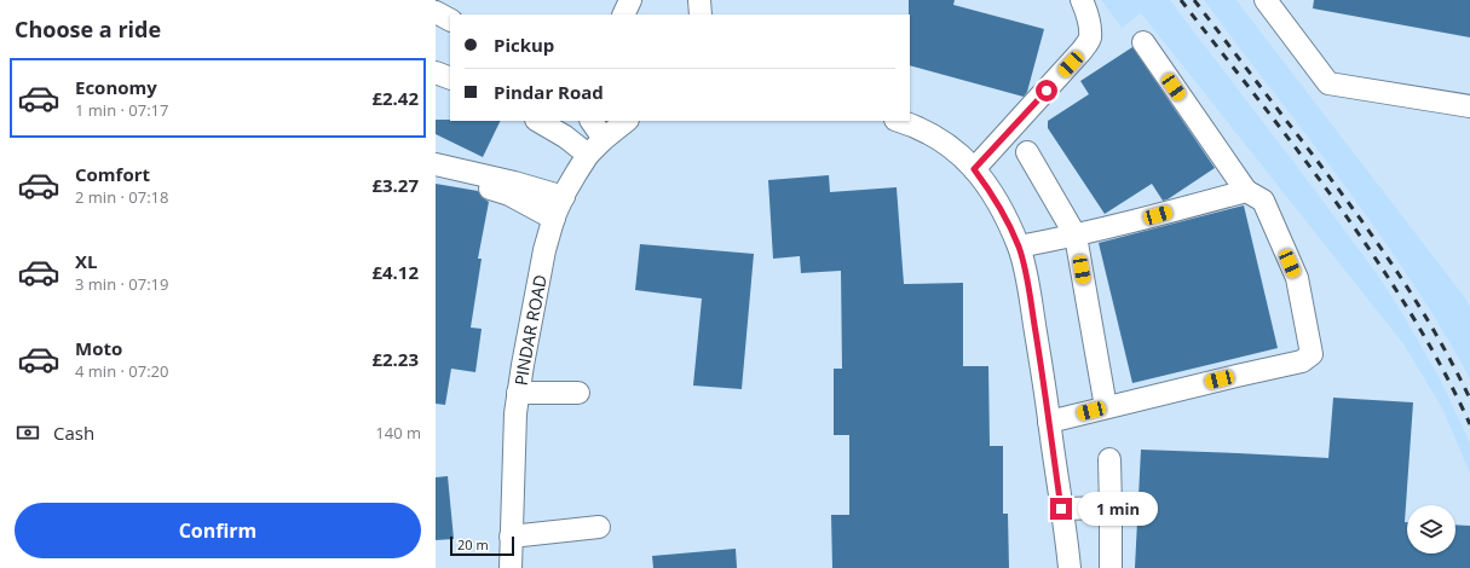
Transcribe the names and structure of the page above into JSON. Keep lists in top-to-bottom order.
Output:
{
  "streets": {
    "street": ["PINDAR ROAD"]
  },
  "scale_bar": "20 m",
  "page": {
    "heading": "Choose a ride",
    "banner": ["Pickup", "Pindar Road"],
    "list": [
      {
        "name": "Economy",
        "note": "1 min · 07:17",
        "value": "£2.42"
      },
      {
        "name": "Comfort",
        "note": "2 min · 07:18",
        "value": "£3.27"
      },
      {
        "name": "XL",
        "note": "3 min · 07:19",
        "value": "£4.12"
      },
      {
        "name": "Moto",
        "note": "4 min · 07:20",
        "value": "£2.23"
      }
    ],
    "pay": ["Cash", "140 m"],
    "bubble": "1 min",
    "buttons": "Confirm",
    "scale": "20 m"
  }
}
